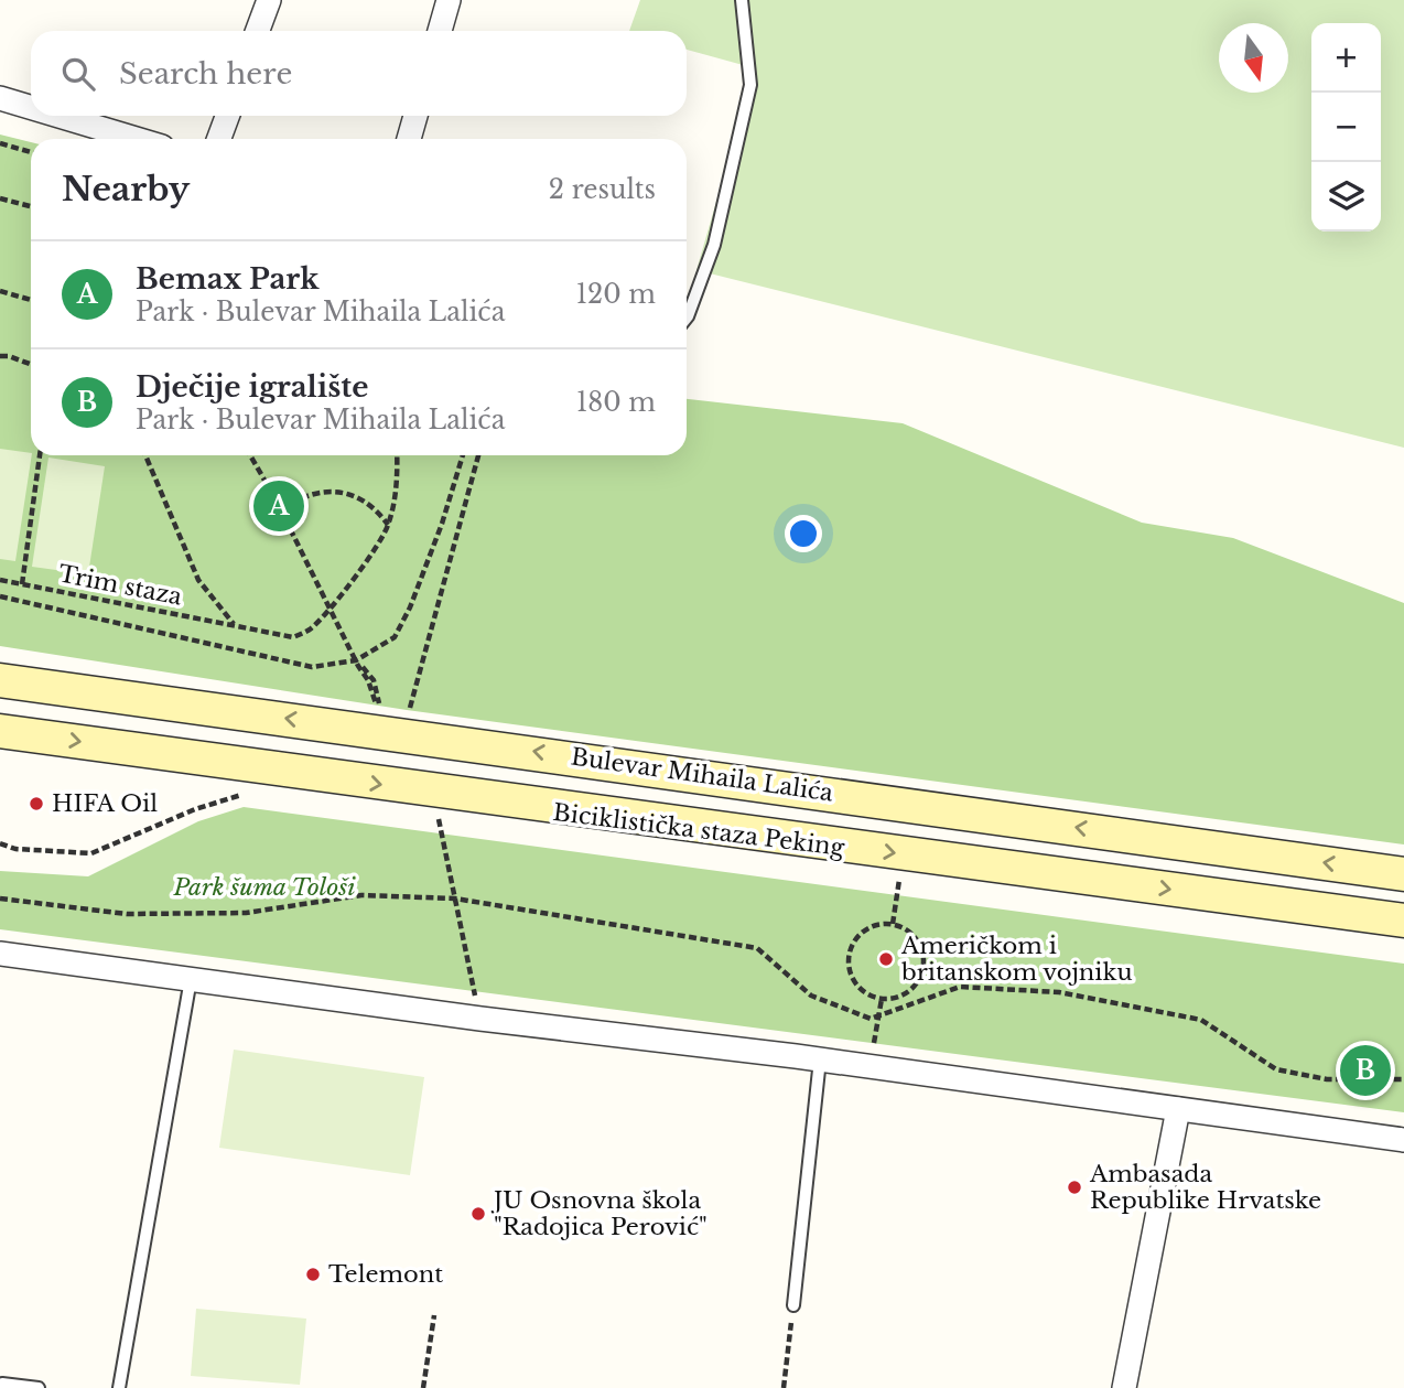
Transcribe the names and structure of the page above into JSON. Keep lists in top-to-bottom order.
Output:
{
  "streets": {
    "main road": ["Bulevar Mihaila Lalića"],
    "path": ["Trim staza"]
  },
  "parks": ["Park šuma Tološi"],
  "places": [
    "HIFA Oil",
    "Američkom i britanskom vojniku",
    "Ambasada Republike Hrvatske",
    "JU Osnovna škola \"Radojica Perović\"",
    "Telemont"
  ],
  "north": "bottom",
  "page": {
    "map_buttons": ["+", "−"],
    "search": "Search here",
    "heading": ["Nearby", "2 results"],
    "list": [
      {
        "mark": "A",
        "name": "Bemax Park",
        "note": "Park · Bulevar Mihaila Lalića",
        "value": "120 m"
      },
      {
        "mark": "B",
        "name": "Dječije igralište",
        "note": "Park · Bulevar Mihaila Lalića",
        "value": "180 m"
      }
    ],
    "pins": ["A", "B"]
  }
}
